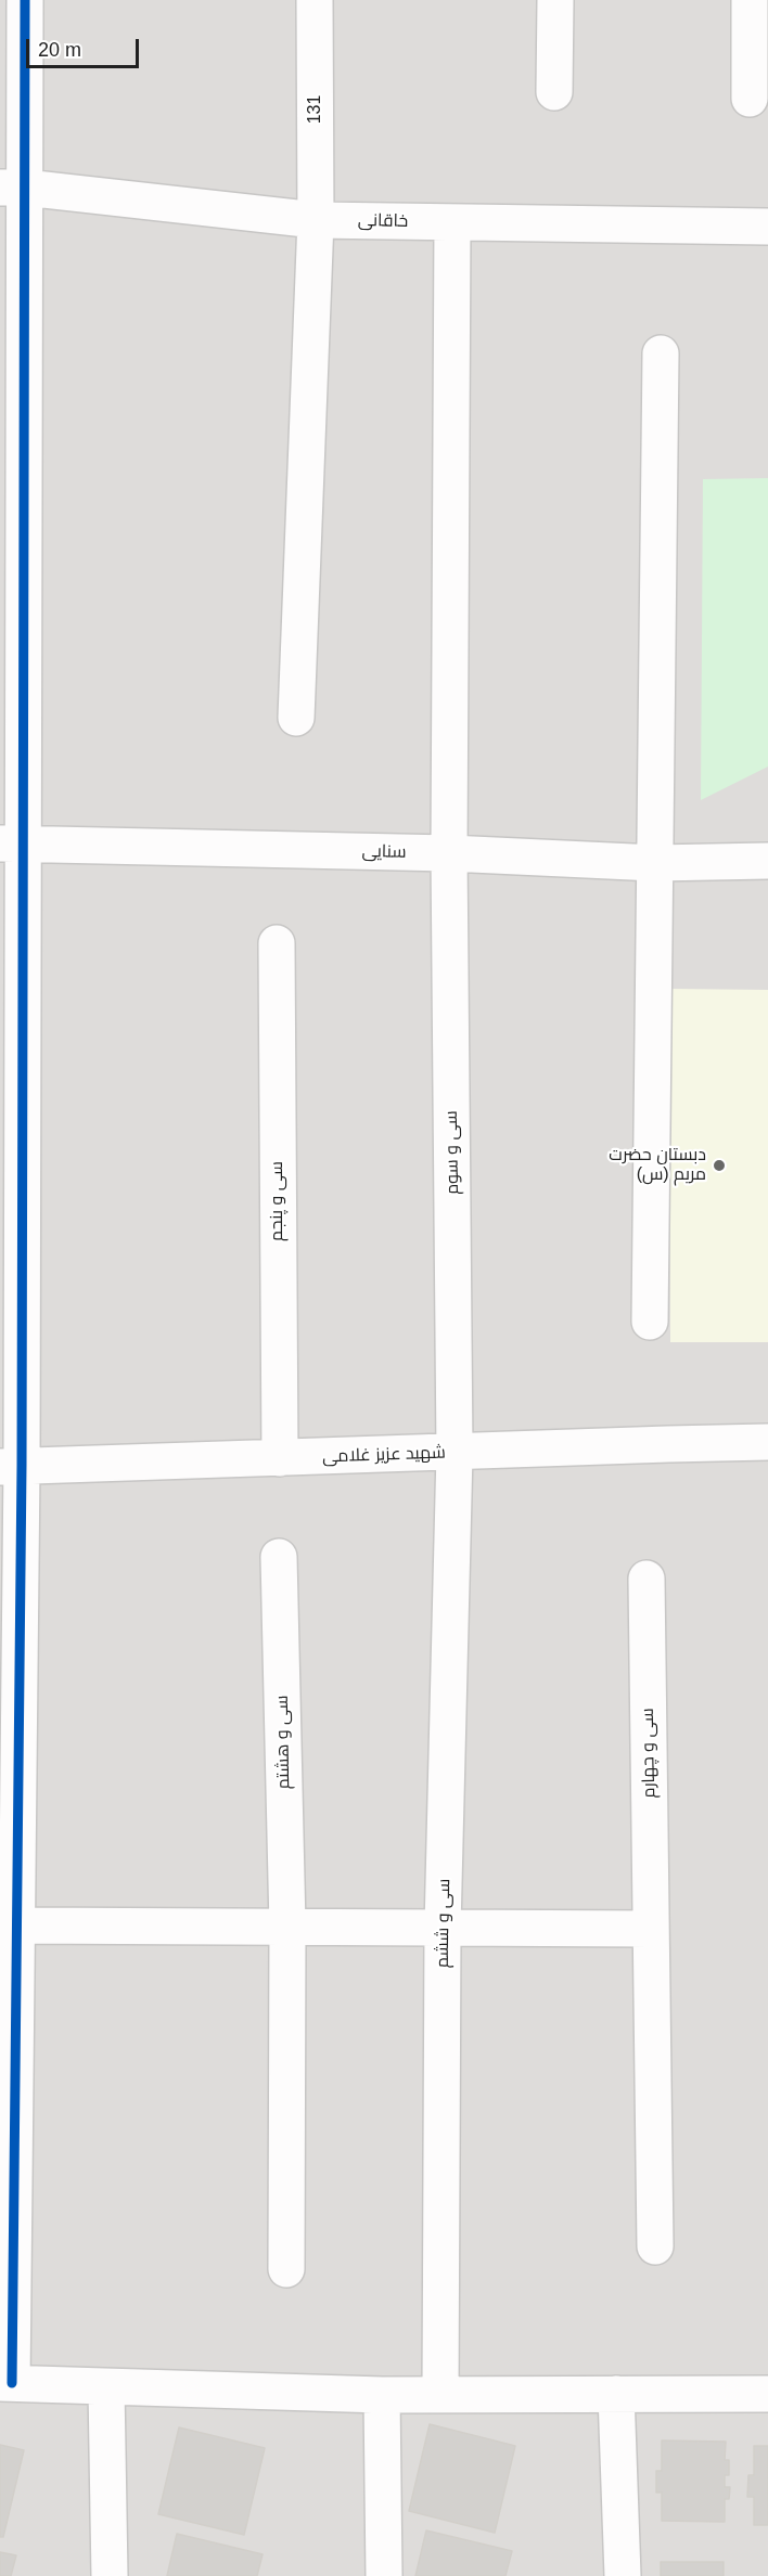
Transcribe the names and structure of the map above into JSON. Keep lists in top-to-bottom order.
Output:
{
  "streets": {
    "street": [
      "131",
      "خاقانی",
      "سنایی",
      "سی و سوم",
      "سی و پنجم",
      "شهید عزیز غلامی",
      "سی و هشتم",
      "سی و چهارم",
      "سی و ششم"
    ]
  },
  "crossings": [
    ["131", "خاقانی"],
    ["خاقانی", "سی و سوم"],
    ["سنایی", "سی و سوم"],
    ["سی و سوم", "شهید عزیز غلامی"],
    ["سی و سوم", "سی و ششم"],
    ["سی و پنجم", "شهید عزیز غلامی"],
    ["شهید عزیز غلامی", "سی و ششم"]
  ],
  "places": ["دبستان حضرت مریم (س)"],
  "scale_bar": "20 m"
}
